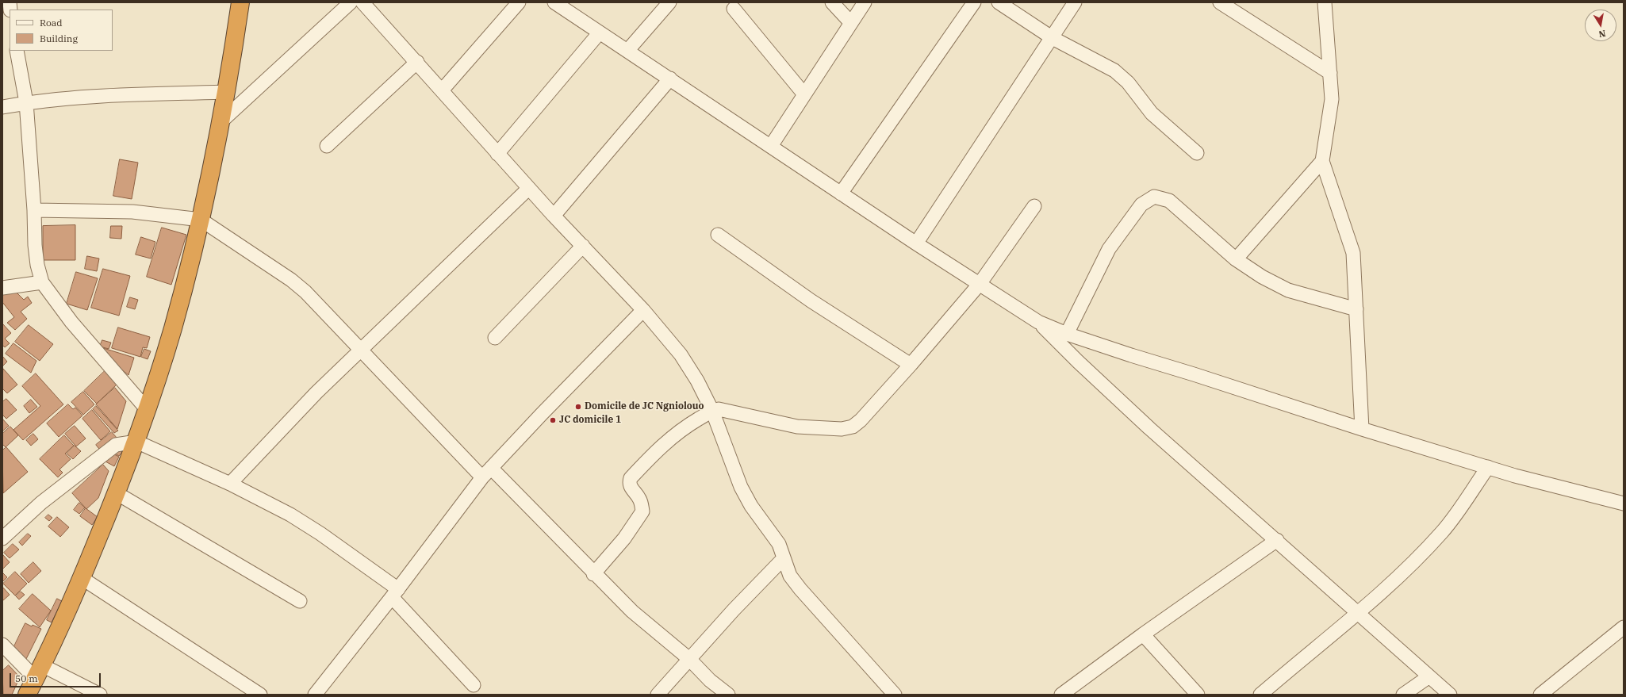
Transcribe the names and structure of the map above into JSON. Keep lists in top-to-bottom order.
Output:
{
  "places": ["Domicile de JC Ngniolouo", "JC domicile 1"],
  "legend": ["Road", "Building"],
  "scale_bar": "50 m",
  "north": "bottom"
}
